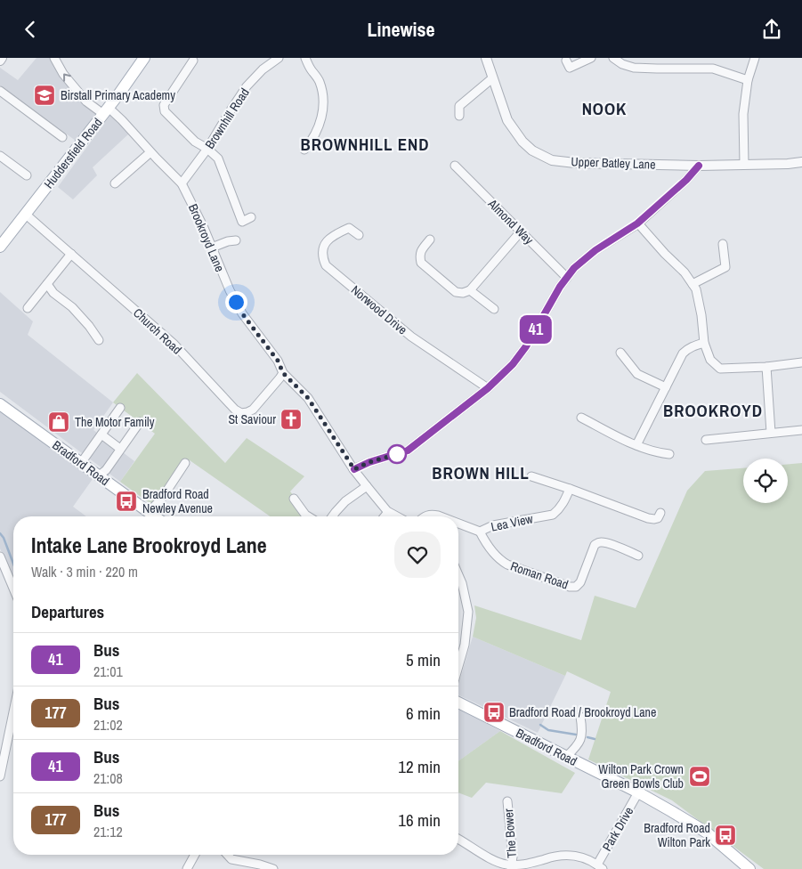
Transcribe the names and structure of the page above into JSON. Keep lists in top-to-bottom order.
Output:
{
  "streets": {
    "main road": ["Huddersfield Road", "Bradford Road"],
    "street": [
      "Brownhill Road",
      "Upper Batley Lane",
      "Almond Way",
      "Brookroyd Lane",
      "Norwood Drive",
      "Church Road",
      "Lea View",
      "Roman Road",
      "Park Drive",
      "The Bower"
    ]
  },
  "crossings": [
    ["Brownhill Road", "Brookroyd Lane"],
    ["Huddersfield Road", "Brookroyd Lane"],
    ["Huddersfield Road", "Church Road"],
    ["Brookroyd Lane", "Church Road"],
    ["Bradford Road", "Park Drive"],
    ["Lea View", "Roman Road"]
  ],
  "districts": [
    "NOOK",
    "BROWNHILL END",
    "BROOKROYD",
    "BROWN HILL"
  ],
  "places": {
    "school or university": ["Birstall Primary Academy"],
    "church": ["St Saviour"],
    "shop": ["The Motor Family"],
    "bus stop": ["Bradford Road Newley Avenue", "Bradford Road / Brookroyd Lane", "Bradford Road Wilton Park"],
    "sports": ["Wilton Park Crown Green Bowls Club"]
  },
  "lines": ["bus line 41"],
  "page": {
    "header": "Linewise",
    "on_map": "41",
    "heading": [
      ["Intake Lane Brookroyd Lane", "Walk · 3 min · 220 m"],
      "Departures"
    ],
    "list": [
      {
        "mark": "41",
        "name": "Bus",
        "note": "21:01",
        "value": "5 min"
      },
      {
        "mark": "177",
        "name": "Bus",
        "note": "21:02",
        "value": "6 min"
      },
      {
        "mark": "41",
        "name": "Bus",
        "note": "21:08",
        "value": "12 min"
      },
      {
        "mark": "177",
        "name": "Bus",
        "note": "21:12",
        "value": "16 min"
      }
    ]
  }
}
